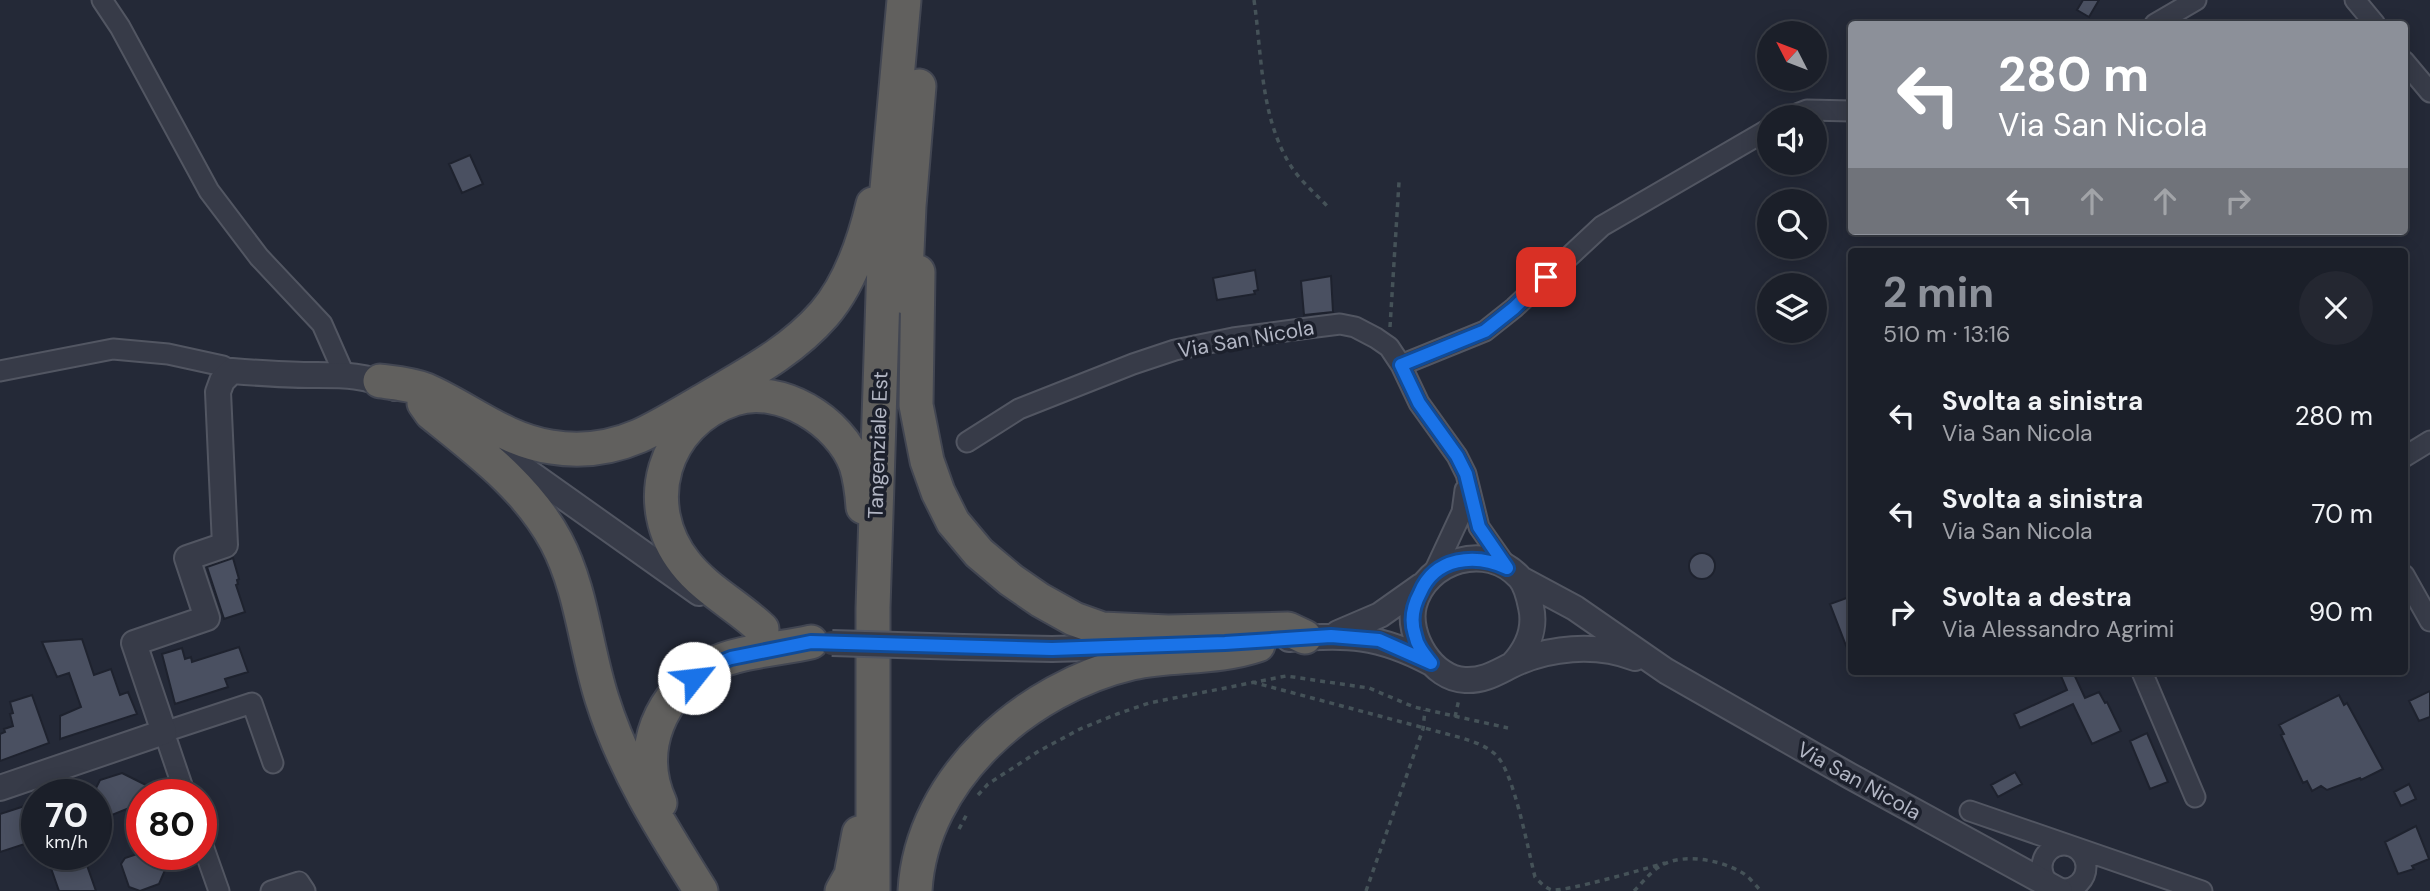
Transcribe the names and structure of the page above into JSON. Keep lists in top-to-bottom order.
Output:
{
  "streets": {
    "highway": ["Tangenziale Est"],
    "street": ["Via San Nicola"]
  },
  "north": "top left",
  "page": {
    "turn": ["280 m", "Via San Nicola"],
    "heading": ["2 min", "510 m · 13:16"],
    "list": [
      {
        "name": "Svolta a sinistra",
        "note": "Via San Nicola",
        "value": "280 m"
      },
      {
        "name": "Svolta a sinistra",
        "note": "Via San Nicola",
        "value": "70 m"
      },
      {
        "name": "Svolta a destra",
        "note": "Via Alessandro Agrimi",
        "value": "90 m"
      }
    ],
    "speed": "70 km/h",
    "limit": "80"
  }
}
